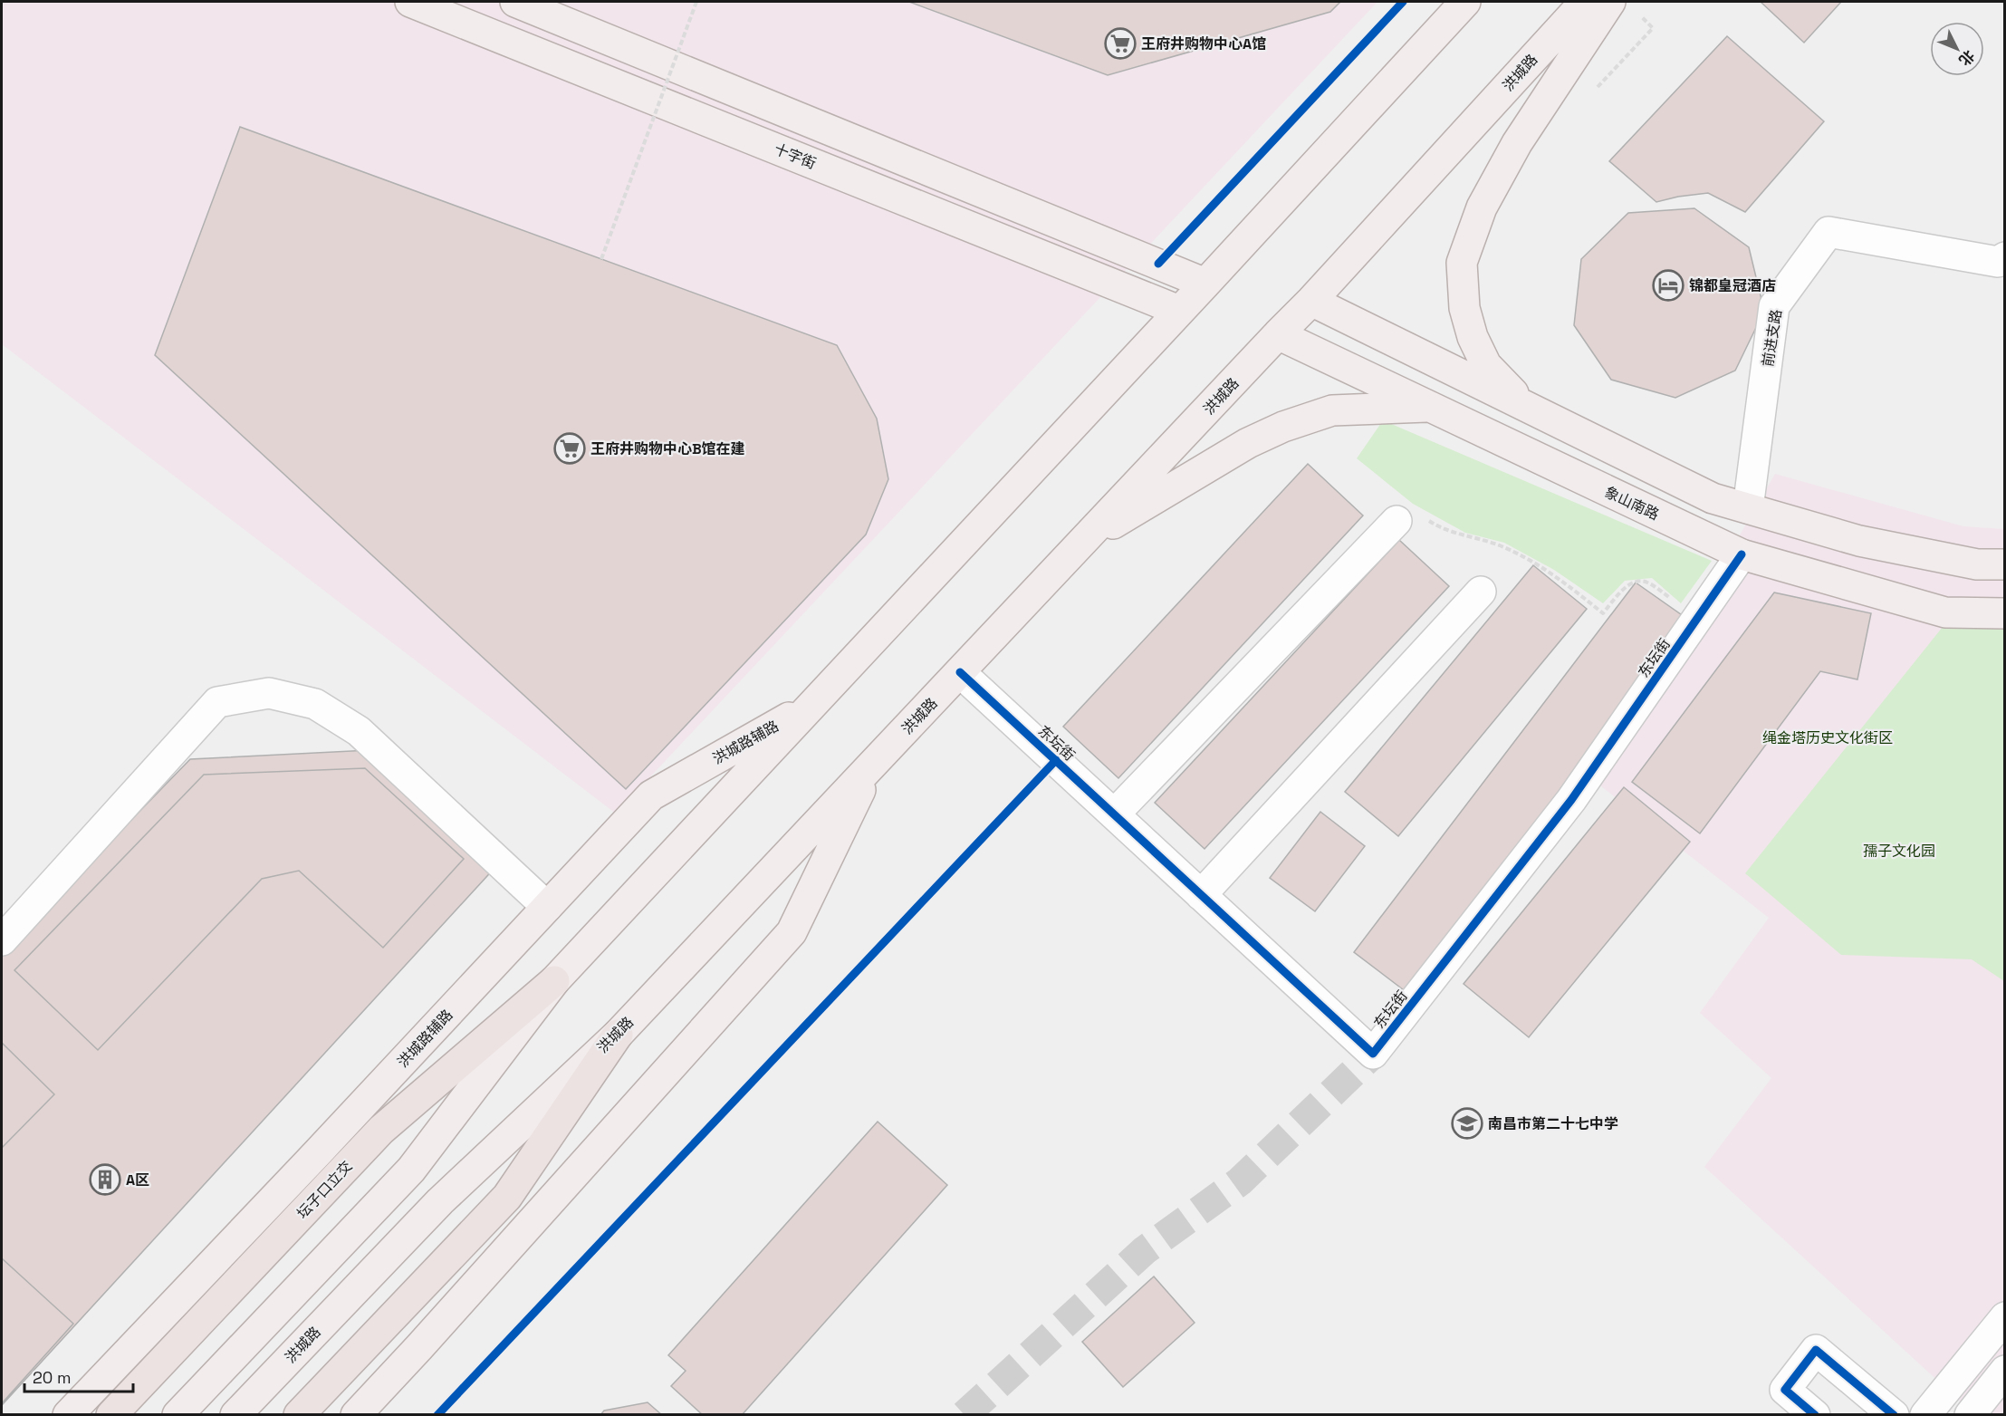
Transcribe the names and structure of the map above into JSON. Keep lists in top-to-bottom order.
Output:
{
  "streets": {
    "highway": ["坛子口立交"],
    "main road": [
      "洪城路",
      "十字街",
      "象山南路",
      "洪城路辅路"
    ],
    "street": ["前进支路", "东坛街"]
  },
  "crossings": [
    ["洪城路", "象山南路"],
    ["洪城路", "东坛街"],
    ["象山南路", "东坛街"]
  ],
  "parks": ["绳金塔历史文化街区", "孺子文化园"],
  "places": {
    "supermarket": ["王府井购物中心A馆", "王府井购物中心B馆在建"],
    "hotel": ["锦都皇冠酒店"],
    "school or university": ["南昌市第二十七中学"],
    "building": ["A区"]
  },
  "scale_bar": "20 m",
  "north": "bottom right"
}
